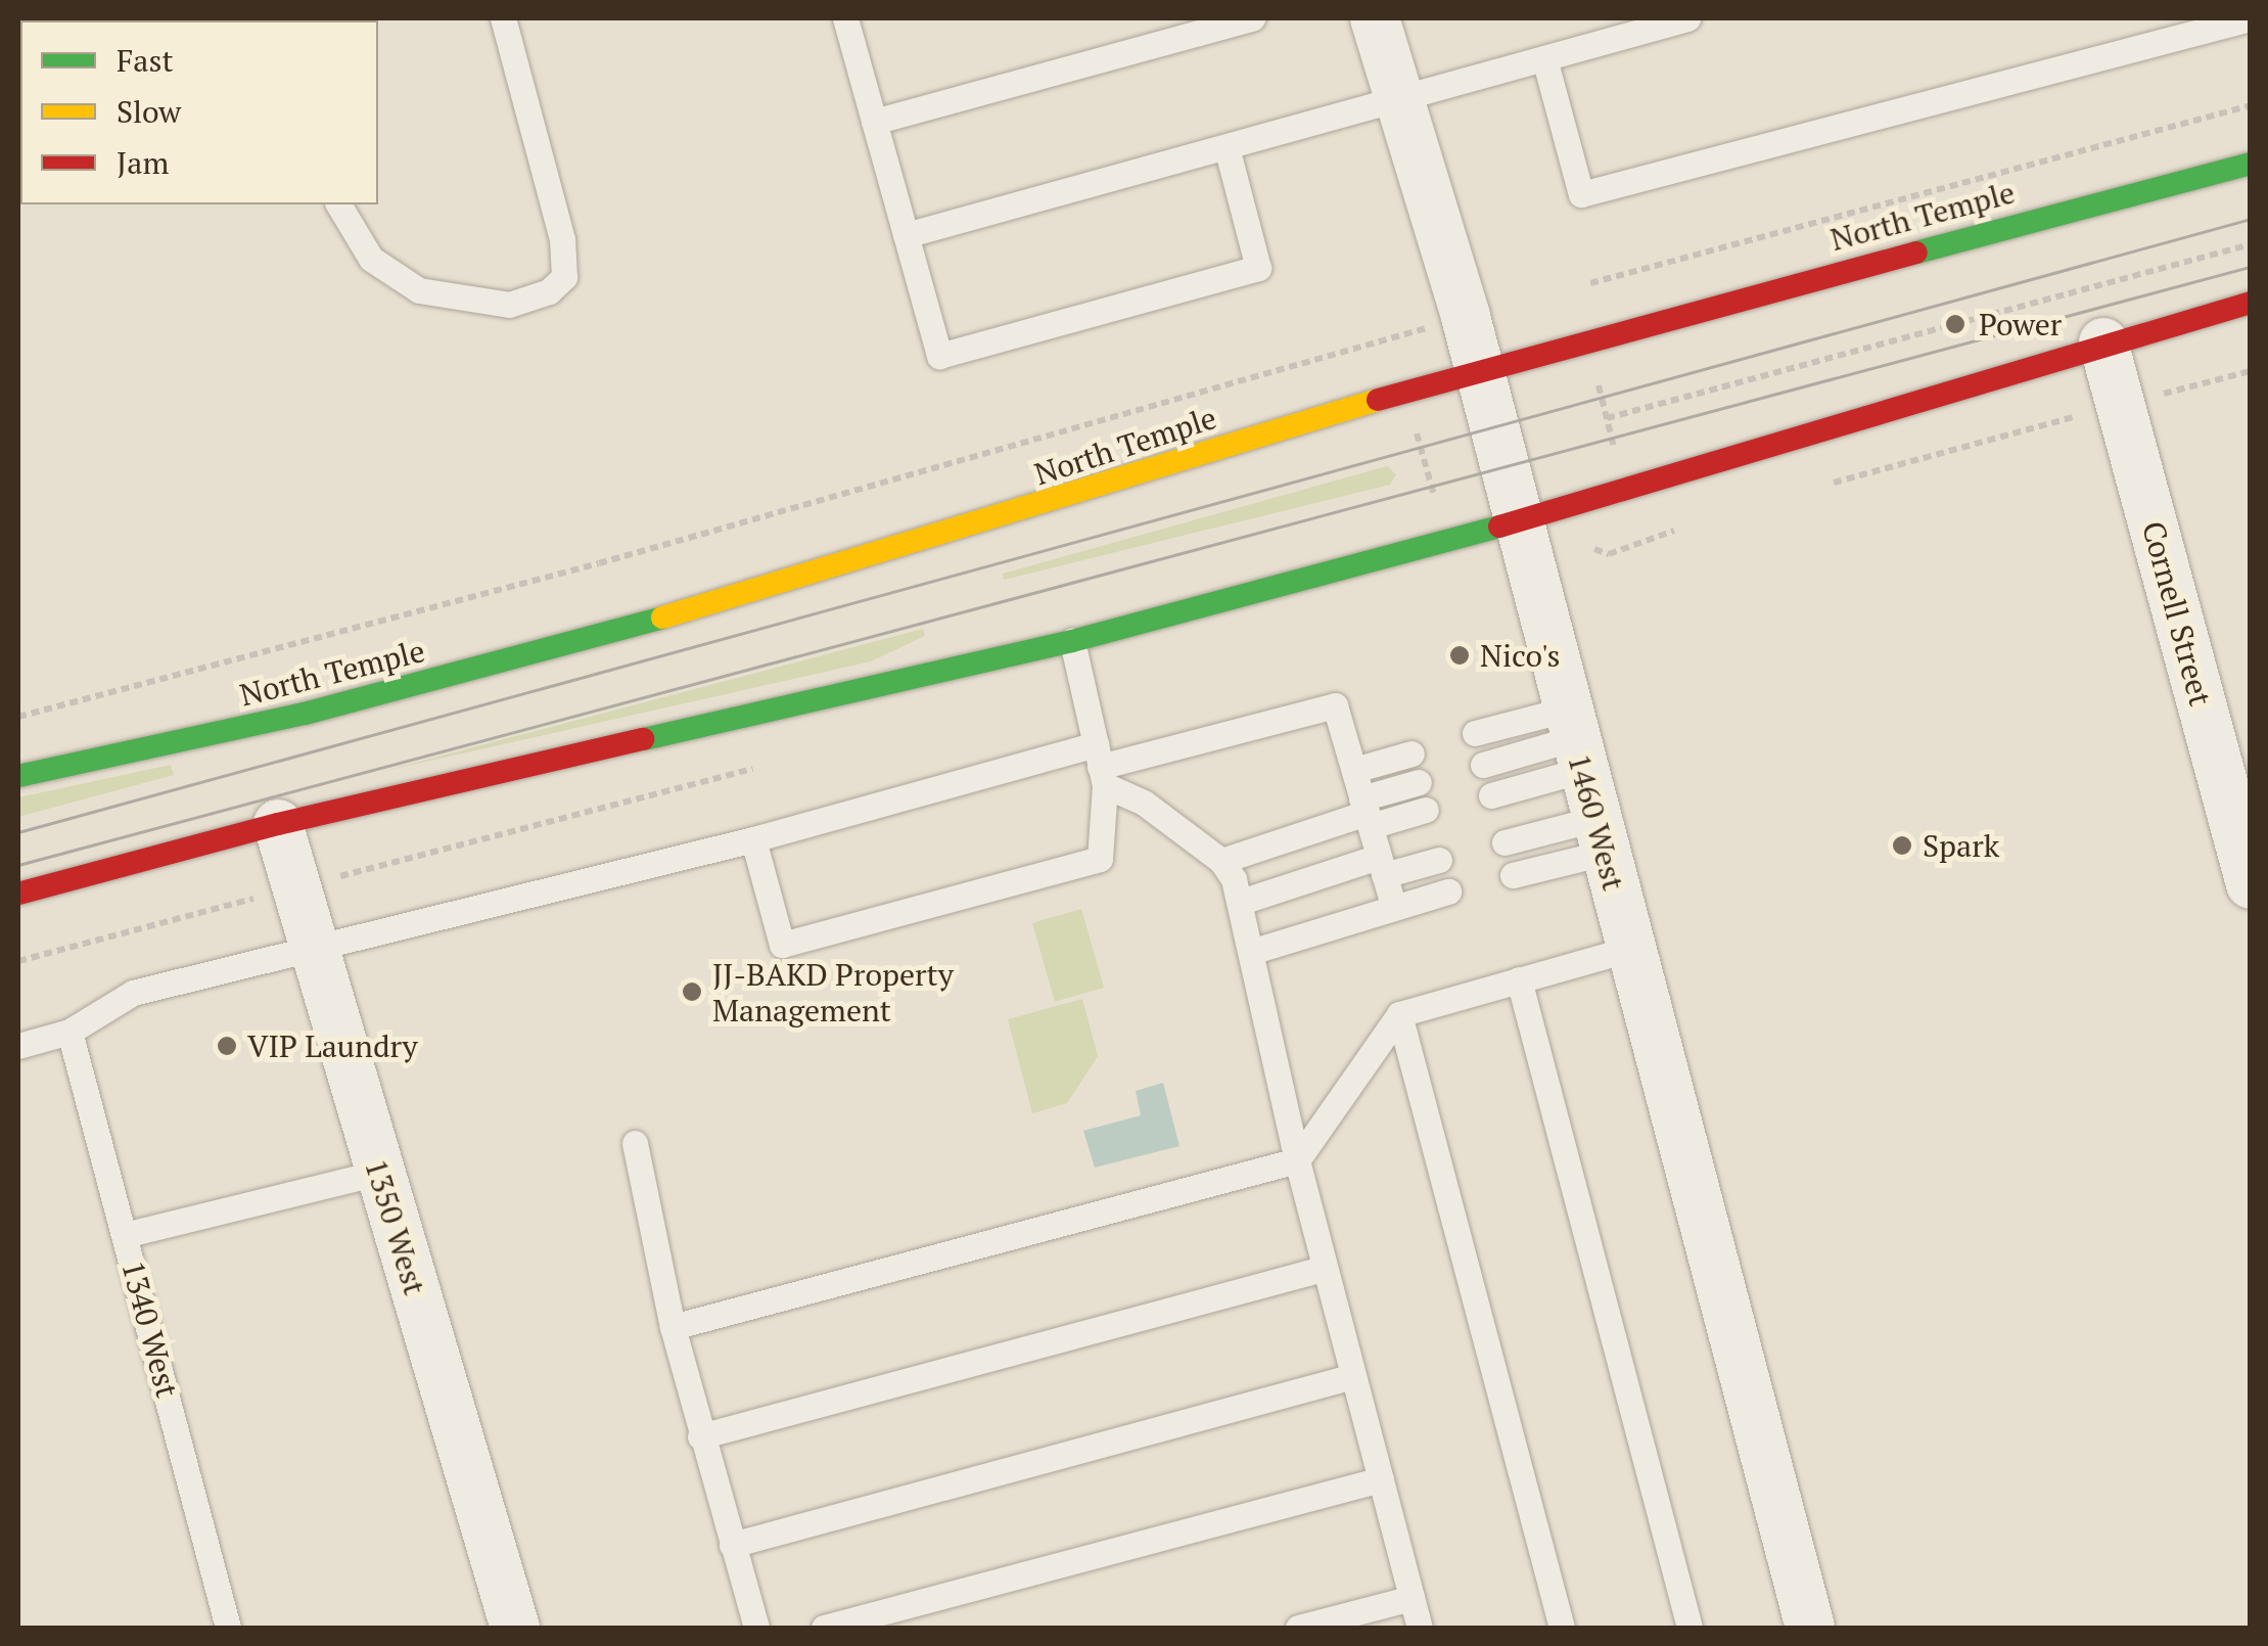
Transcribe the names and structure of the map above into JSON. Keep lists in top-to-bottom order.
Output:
{
  "streets": {
    "main road": ["North Temple"],
    "street": ["Cornell Street", "1460 West", "1350 West"],
    "lane": ["1340 West"]
  },
  "crossings": [
    ["North Temple", "1460 West"]
  ],
  "places": [
    "Power",
    "Nico's",
    "Spark",
    "JJ-BAKD Property Management",
    "VIP Laundry"
  ],
  "legend": ["Fast", "Slow", "Jam"]
}
